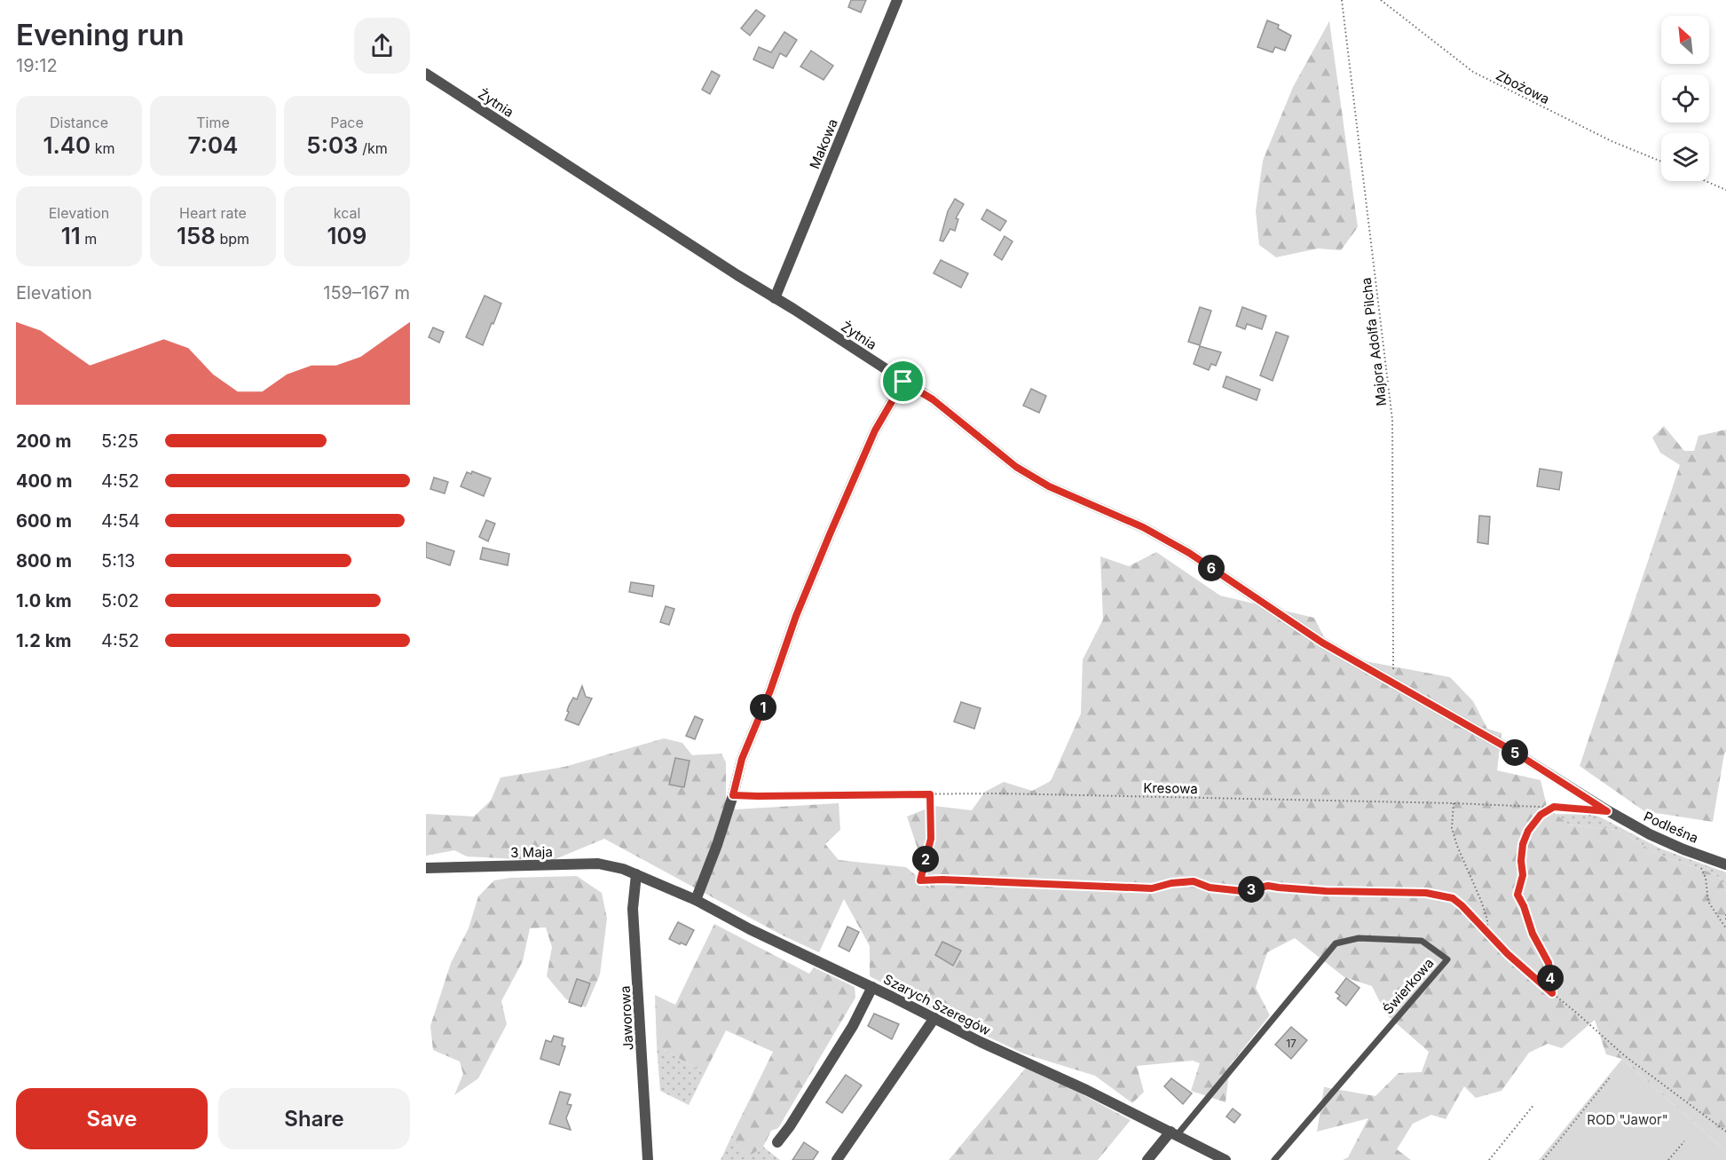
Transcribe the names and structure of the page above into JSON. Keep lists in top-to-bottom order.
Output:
{
  "streets": {
    "street": [
      "Żytnia",
      "Makowa",
      "Podleśna",
      "3 Maja",
      "Szarych Szeregów",
      "Jaworowa"
    ],
    "lane": ["Świerkowa"],
    "path": ["Zbożowa", "Majora Adolfa Pilcha", "Kresowa"]
  },
  "crossings": [
    ["Żytnia", "Makowa"],
    ["Żytnia", "Majora Adolfa Pilcha"],
    ["Żytnia", "Podleśna"],
    ["3 Maja", "Szarych Szeregów"],
    ["3 Maja", "Jaworowa"],
    ["Świerkowa", "Szarych Szeregów"],
    ["Szarych Szeregów", "Jaworowa"]
  ],
  "parks": ["ROD \"Jawor\""],
  "house_numbers": ["17"],
  "north": "top left",
  "page": {
    "heading": ["Evening run", "19:12"],
    "stats": [
      ["Distance", "1.40 km"],
      ["Time", "7:04"],
      ["Pace", "5:03 /km"],
      ["Elevation", "11 m"],
      ["Heart rate", "158 bpm"],
      ["kcal", "109"]
    ],
    "chart": ["Elevation", "159–167 m"],
    "list": [
      {
        "name": "200 m",
        "note": "5:25"
      },
      {
        "name": "400 m",
        "note": "4:52"
      },
      {
        "name": "600 m",
        "note": "4:54"
      },
      {
        "name": "800 m",
        "note": "5:13"
      },
      {
        "name": "1.0 km",
        "note": "5:02"
      },
      {
        "name": "1.2 km",
        "note": "4:52"
      }
    ],
    "pins": [
      "6",
      "1",
      "5",
      "2",
      "3",
      "4"
    ],
    "buttons": ["Save", "Share"]
  }
}
